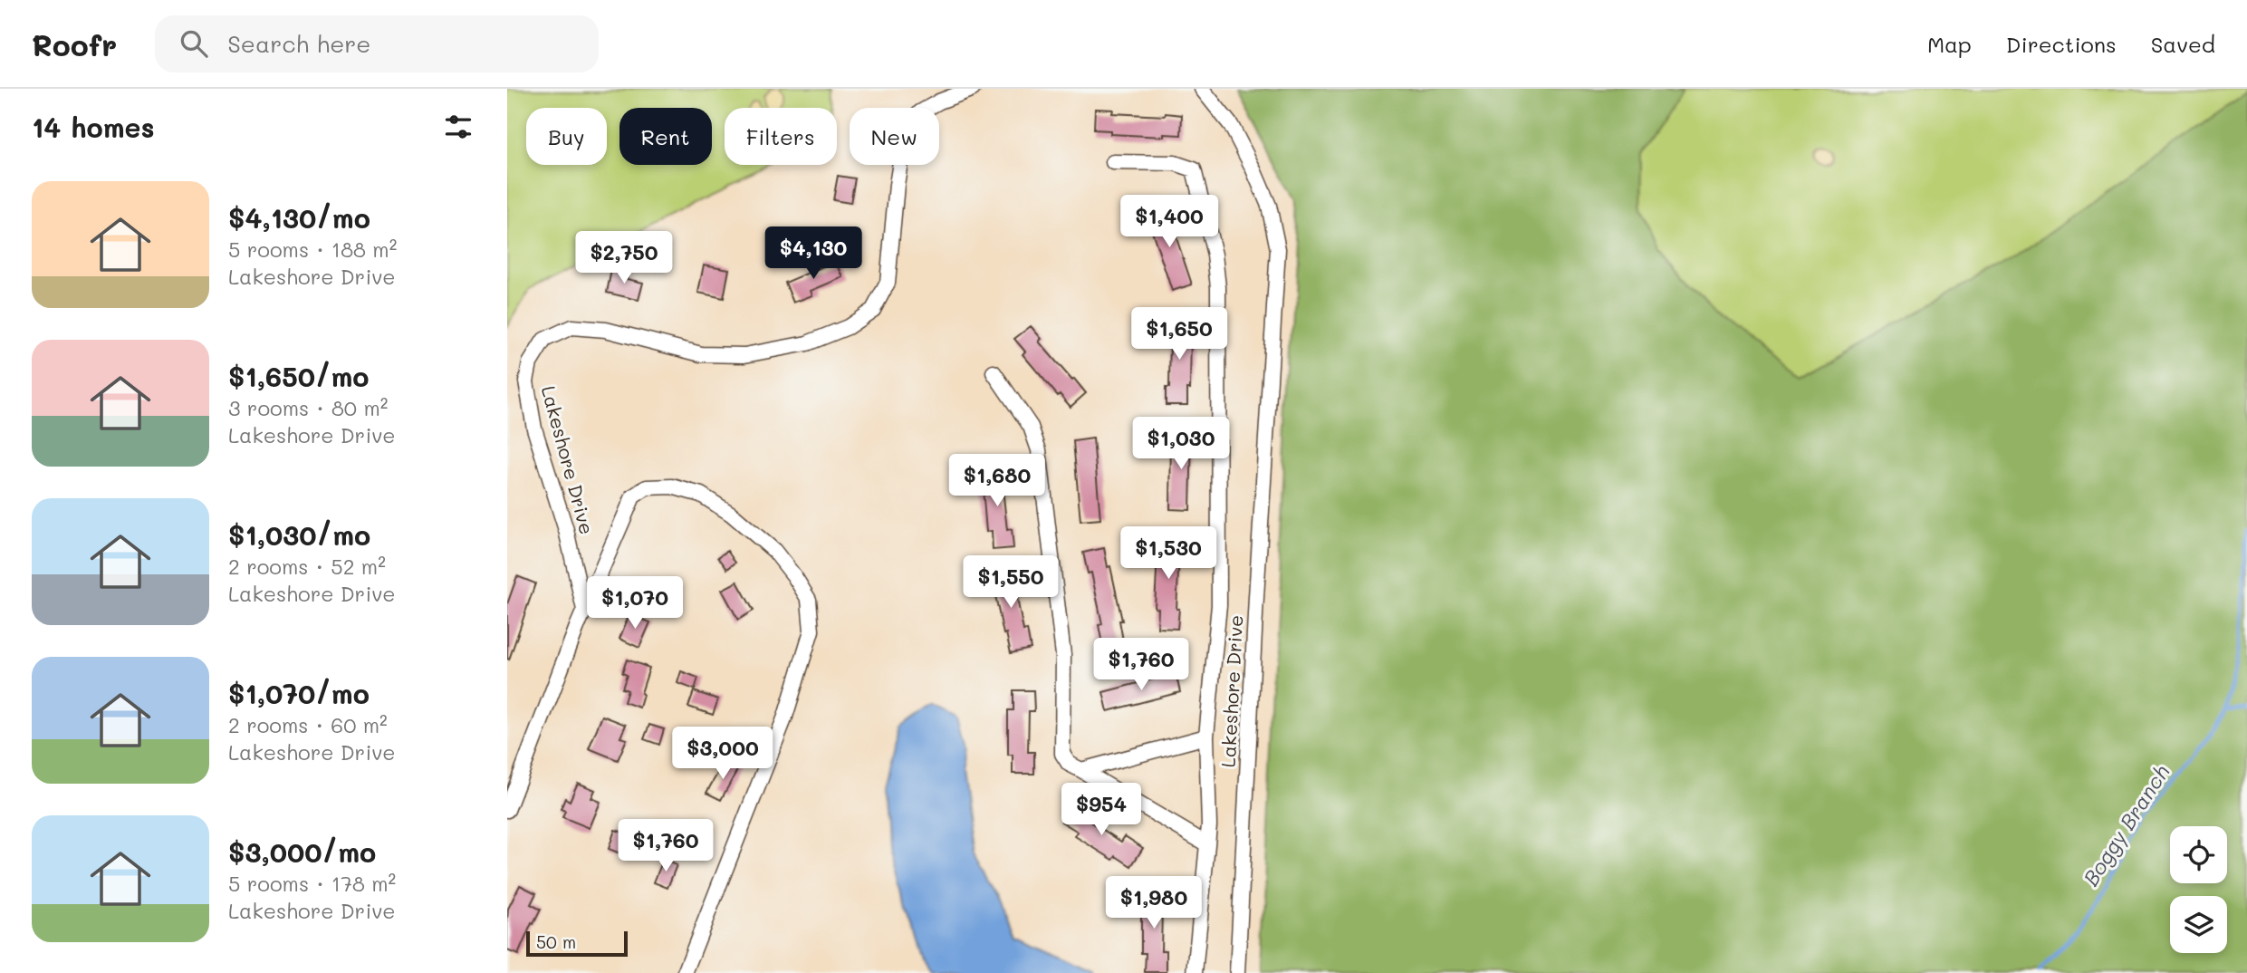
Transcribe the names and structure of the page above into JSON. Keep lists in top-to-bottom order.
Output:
{
  "streets": {
    "street": ["Lakeshore Drive"]
  },
  "water": ["Boggy Branch"],
  "scale_bar": "50 m",
  "page": {
    "header": "Roofr",
    "search": "Search here",
    "nav": ["Map", "Directions", "Saved"],
    "heading": "14 homes",
    "chip": [
      "Buy",
      "Rent",
      "Filters",
      "New"
    ],
    "list": [
      {
        "name": "$4,130/mo",
        "note": "5 rooms · 188 m² · Lakeshore Drive"
      },
      {
        "name": "$1,650/mo",
        "note": "3 rooms · 80 m² · Lakeshore Drive"
      },
      {
        "name": "$1,030/mo",
        "note": "2 rooms · 52 m² · Lakeshore Drive"
      },
      {
        "name": "$1,070/mo",
        "note": "2 rooms · 60 m² · Lakeshore Drive"
      },
      {
        "name": "$3,000/mo",
        "note": "5 rooms · 178 m² · Lakeshore Drive"
      }
    ],
    "price": [
      "$1,400",
      "$4,130",
      "$2,750",
      "$1,650",
      "$1,030",
      "$1,680",
      "$1,530",
      "$1,550",
      "$1,070",
      "$1,760",
      "$3,000",
      "$954",
      "$1,760",
      "$1,980"
    ],
    "scale": "50 m"
  }
}
